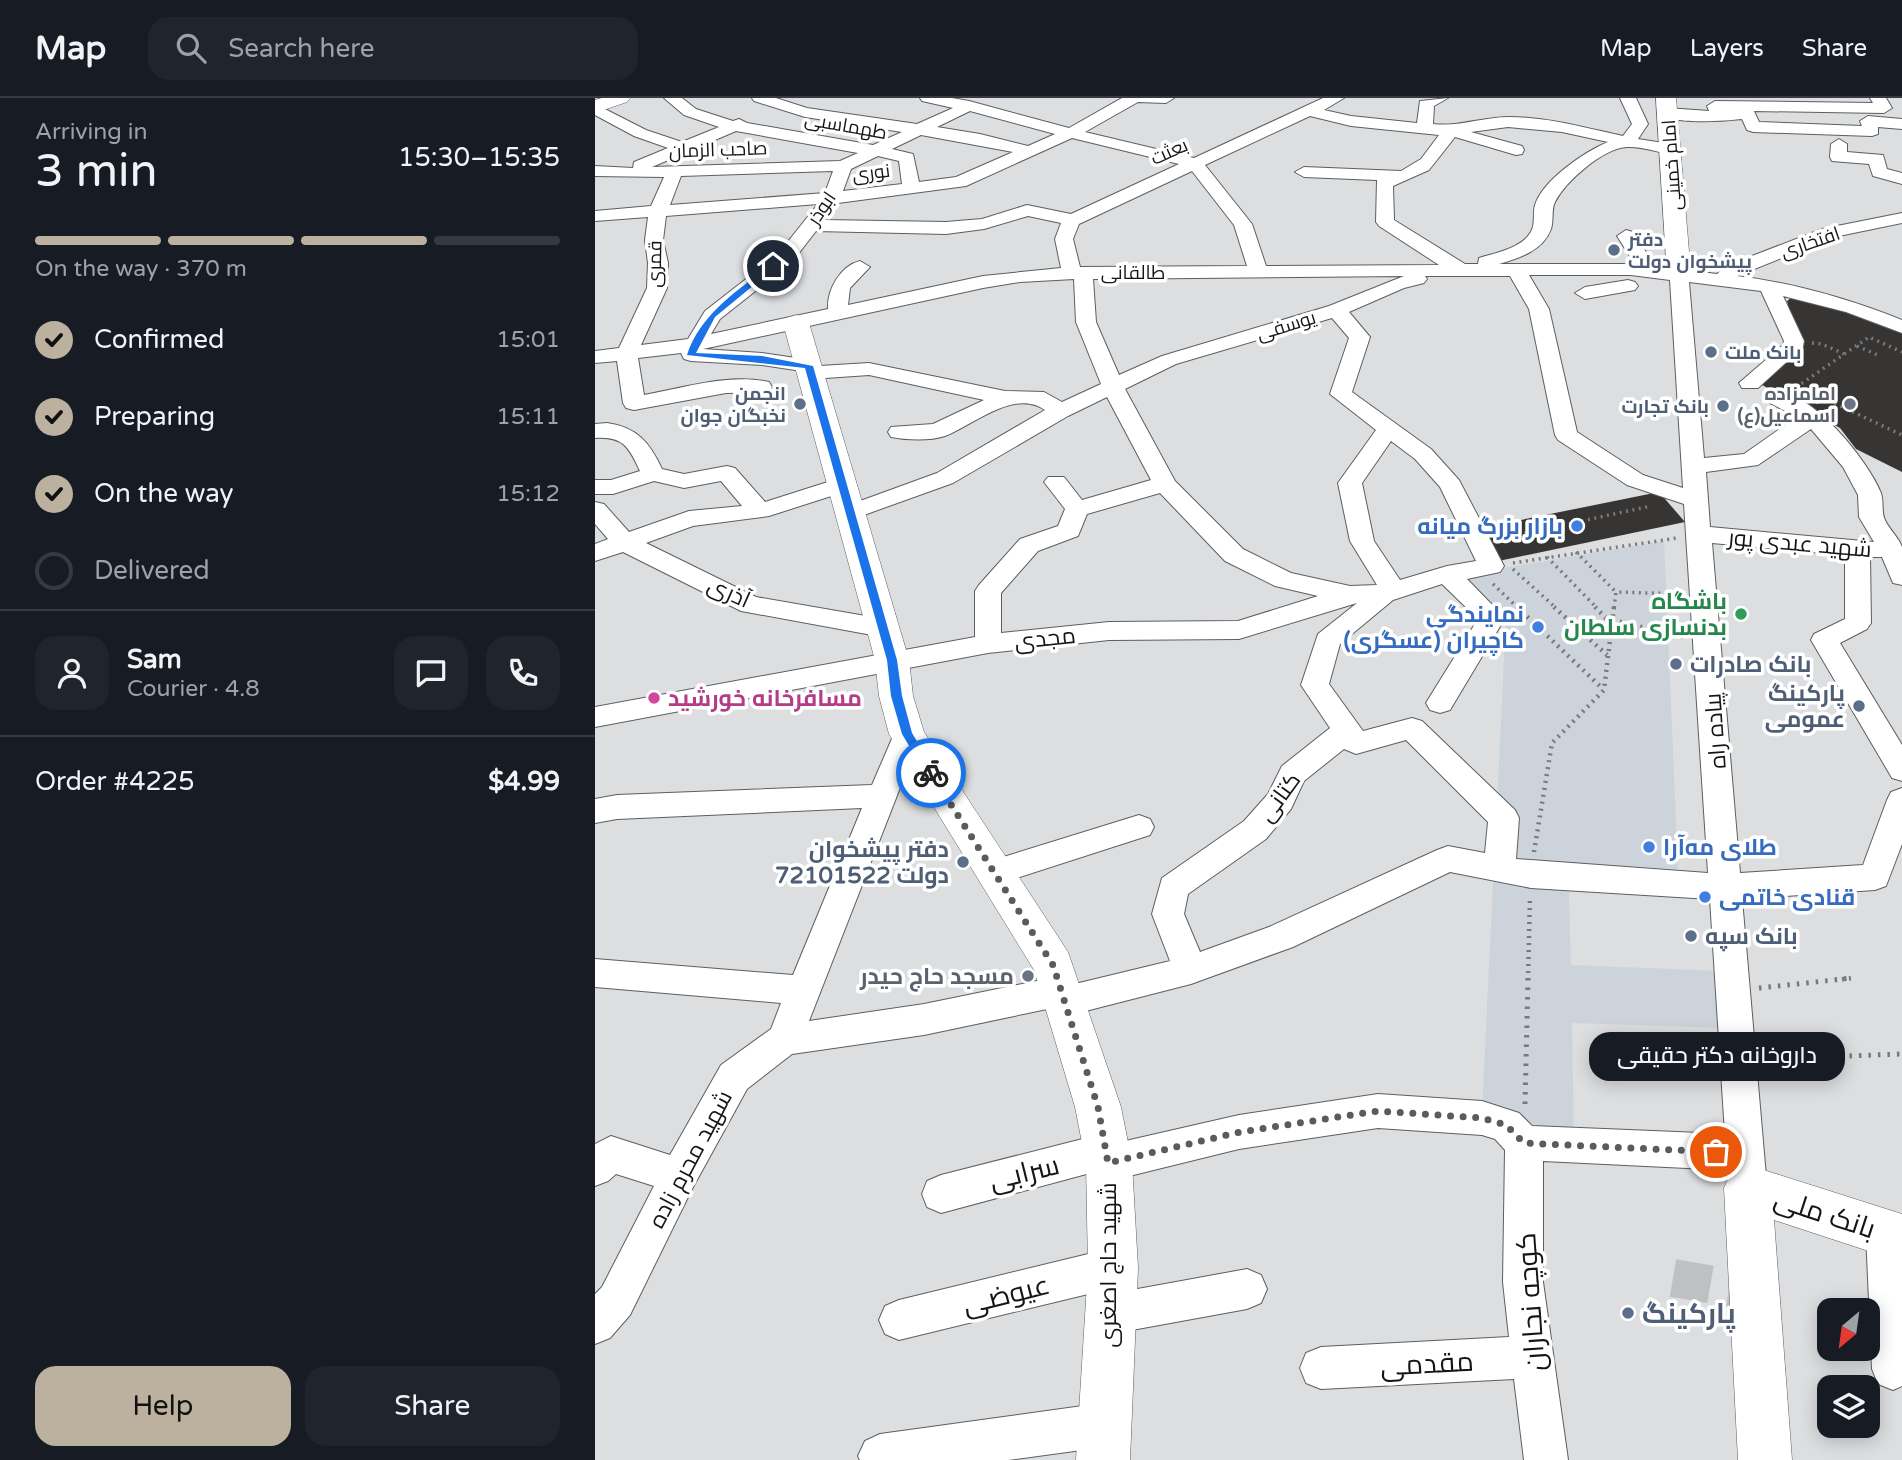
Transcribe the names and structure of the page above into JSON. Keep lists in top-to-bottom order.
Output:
{
  "streets": {
    "main road": ["امام خمینی", "بانک ملی", "شهید حاج اصغری"],
    "street": [
      "طهماسبی",
      "صاحب الزمان",
      "بعثت",
      "نوری",
      "ابوذر",
      "افتخاری",
      "قمری",
      "طالقانی",
      "یوسفی",
      "شهید عبدی پور",
      "آذری",
      "مجدی",
      "پیاده راه",
      "کتانی",
      "شهید محرم زاده",
      "سرابی",
      "عیوضی",
      "کوچه نجاران",
      "مقدمی"
    ]
  },
  "crossings": [
    ["طهماسبی", "نوری"],
    ["طهماسبی", "ابوذر"],
    ["صاحب الزمان", "ابوذر"],
    ["صاحب الزمان", "قمری"],
    ["امام خمینی", "طالقانی"],
    ["امام خمینی", "پیاده راه"],
    ["نوری", "ابوذر"],
    ["نوری", "قمری"],
    ["ابوذر", "طالقانی"],
    ["افتخاری", "طالقانی"],
    ["قمری", "طالقانی"],
    ["طالقانی", "یوسفی"],
    ["طالقانی", "پیاده راه"],
    ["طالقانی", "شهید حاج اصغری"],
    ["یوسفی", "آذری"],
    ["یوسفی", "شهید حاج اصغری"],
    ["شهید عبدی پور", "پیاده راه"],
    ["آذری", "مجدی"],
    ["آذری", "شهید حاج اصغری"],
    ["مجدی", "شهید حاج اصغری"],
    ["پیاده راه", "بانک ملی"],
    ["سرابی", "شهید حاج اصغری"],
    ["سرابی", "کوچه نجاران"],
    ["شهید حاج اصغری", "عیوضی"],
    ["کوچه نجاران", "مقدمی"]
  ],
  "places": [
    "دفتر پیشخوان دولت",
    "بانک ملت",
    "انجمن نخبگان جوان",
    "امامزاده اسماعیل(ع)",
    "بانک تجارت",
    "بازار بزرگ میانه",
    "باشگاه بدنسازی سلطان",
    "نمایندگی کاچیران (عسگری)",
    "بانک صادرات",
    "مسافرخانه خورشید",
    "پارکینگ عمومی",
    "طلای مه‌آرا",
    "دفتر پیشخوان دولت 72101522",
    "قنادی خاتمی",
    "بانک سپه",
    "مسجد حاج حیدر",
    "داروخانه دکتر حقیقی",
    "پارکینگ"
  ],
  "north": "bottom left",
  "page": {
    "header": "Map",
    "search": "Search here",
    "nav": ["Map", "Layers", "Share"],
    "heading": ["3 min", "Arriving in", "15:30–15:35"],
    "panel": [
      "Sam",
      "Courier · 4.8",
      "Order #4225",
      "$4.99"
    ],
    "bar": "On the way · 370 m",
    "list": [
      ["Confirmed", "15:01"],
      ["Preparing", "15:11"],
      ["On the way", "15:12"],
      "Delivered"
    ],
    "bubble": "داروخانه دکتر حقیقی",
    "buttons": ["Help", "Share"]
  }
}
